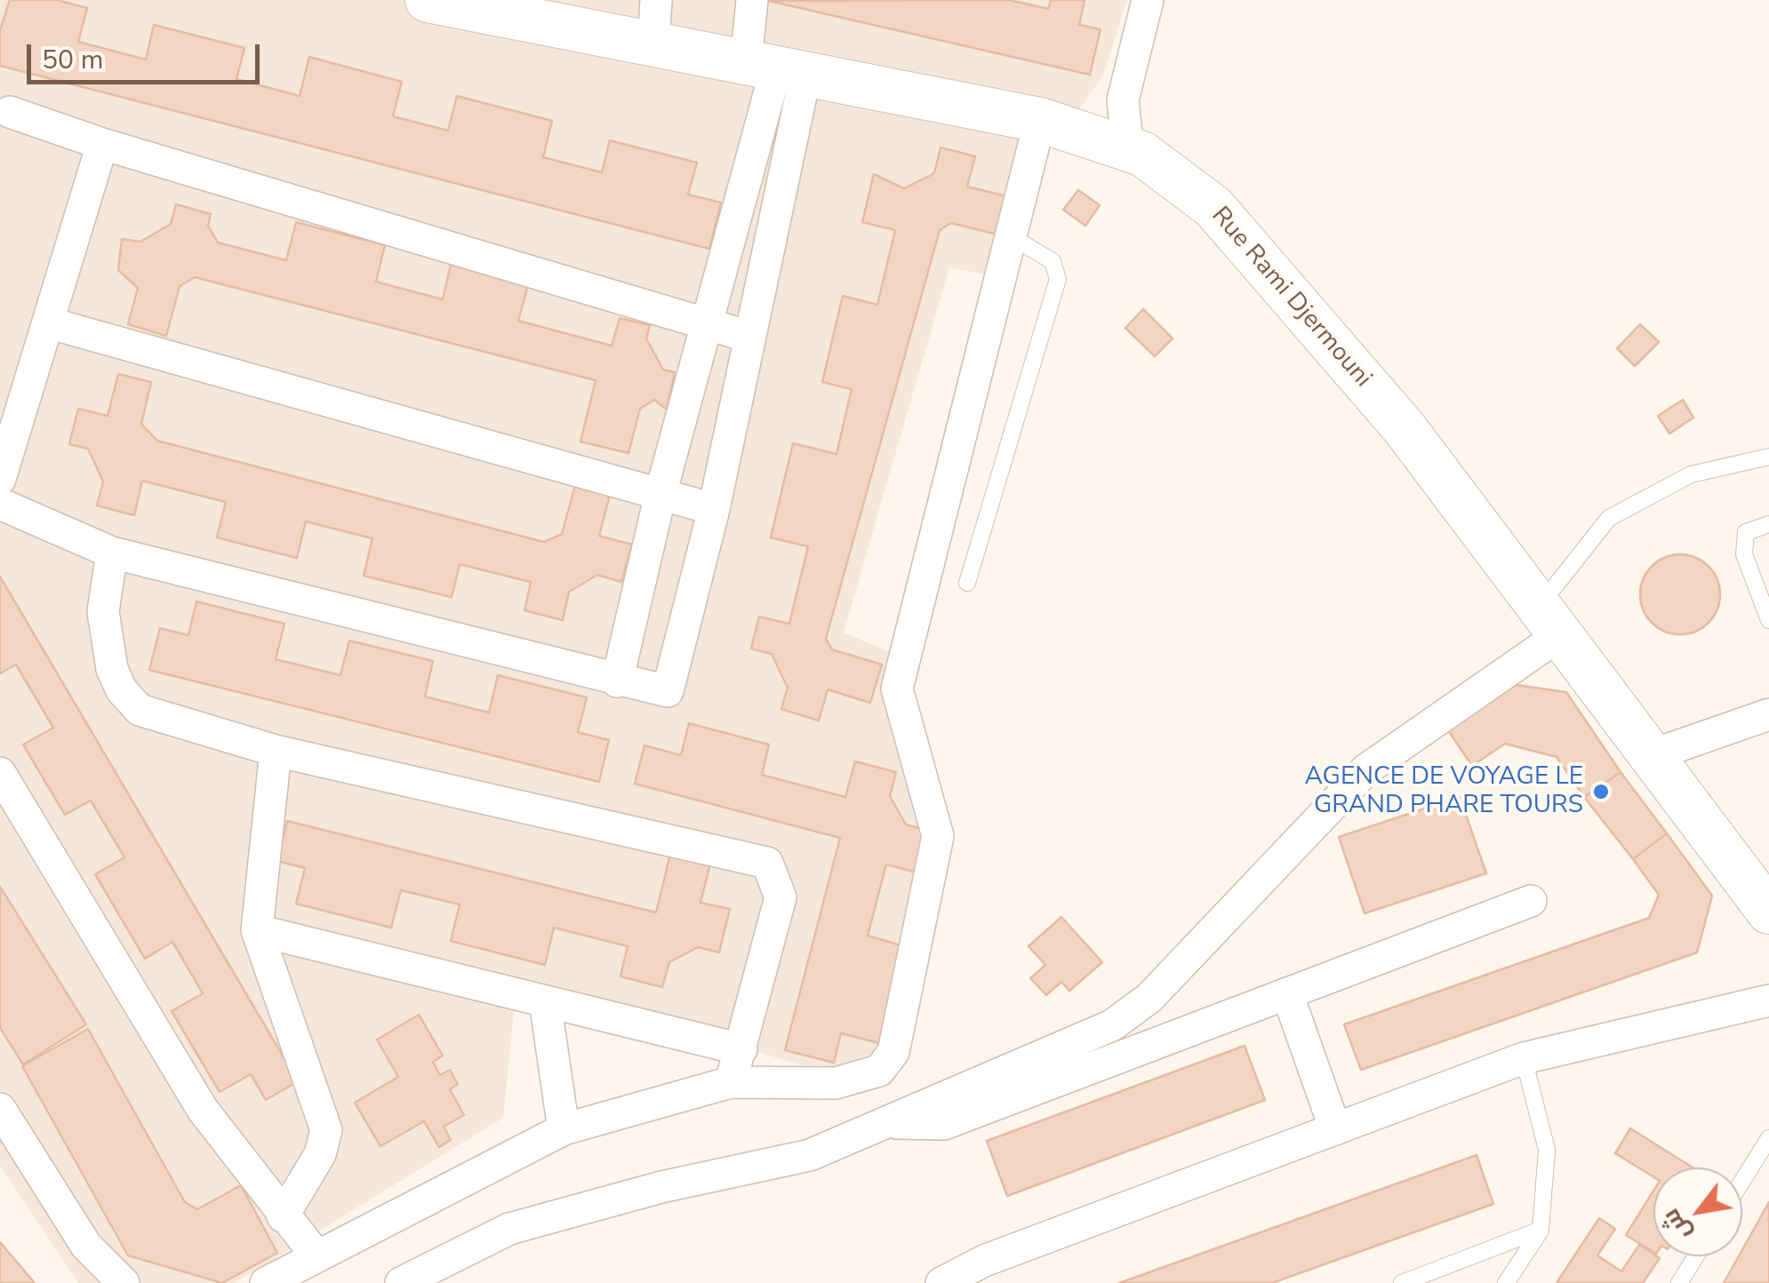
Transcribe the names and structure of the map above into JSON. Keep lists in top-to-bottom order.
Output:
{
  "streets": {
    "main road": ["Rue Rami Djermouni"]
  },
  "places": ["AGENCE DE VOYAGE LE GRAND PHARE TOURS"],
  "scale_bar": "50 m",
  "north": "bottom left"
}
